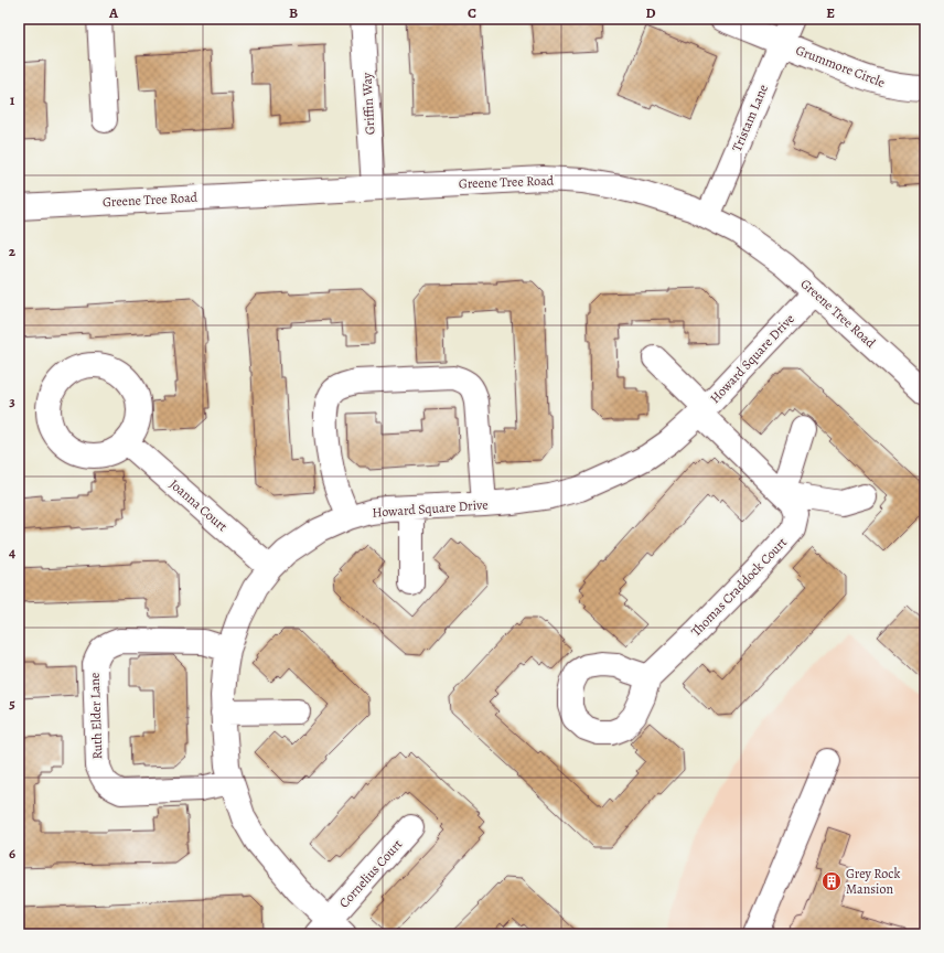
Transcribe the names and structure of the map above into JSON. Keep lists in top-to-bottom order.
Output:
{
  "streets": {
    "street": [
      "Grummore Circle",
      "Griffin Way",
      "Tristam Lane",
      "Greene Tree Road",
      "Howard Square Drive",
      "Joanna Court",
      "Thomas Craddock Court",
      "Ruth Elder Lane",
      "Cornelius Court"
    ]
  },
  "crossings": [
    ["Grummore Circle", "Tristam Lane"],
    ["Griffin Way", "Greene Tree Road"],
    ["Tristam Lane", "Greene Tree Road"],
    ["Greene Tree Road", "Howard Square Drive"],
    ["Howard Square Drive", "Joanna Court"],
    ["Howard Square Drive", "Thomas Craddock Court"],
    ["Howard Square Drive", "Ruth Elder Lane"],
    ["Howard Square Drive", "Cornelius Court"]
  ],
  "places": {
    "building": ["Grey Rock Mansion"]
  },
  "grid": {
    "columns": [
      "A",
      "B",
      "C",
      "D",
      "E"
    ],
    "rows": [
      "1",
      "2",
      "3",
      "4",
      "5",
      "6"
    ]
  }
}
